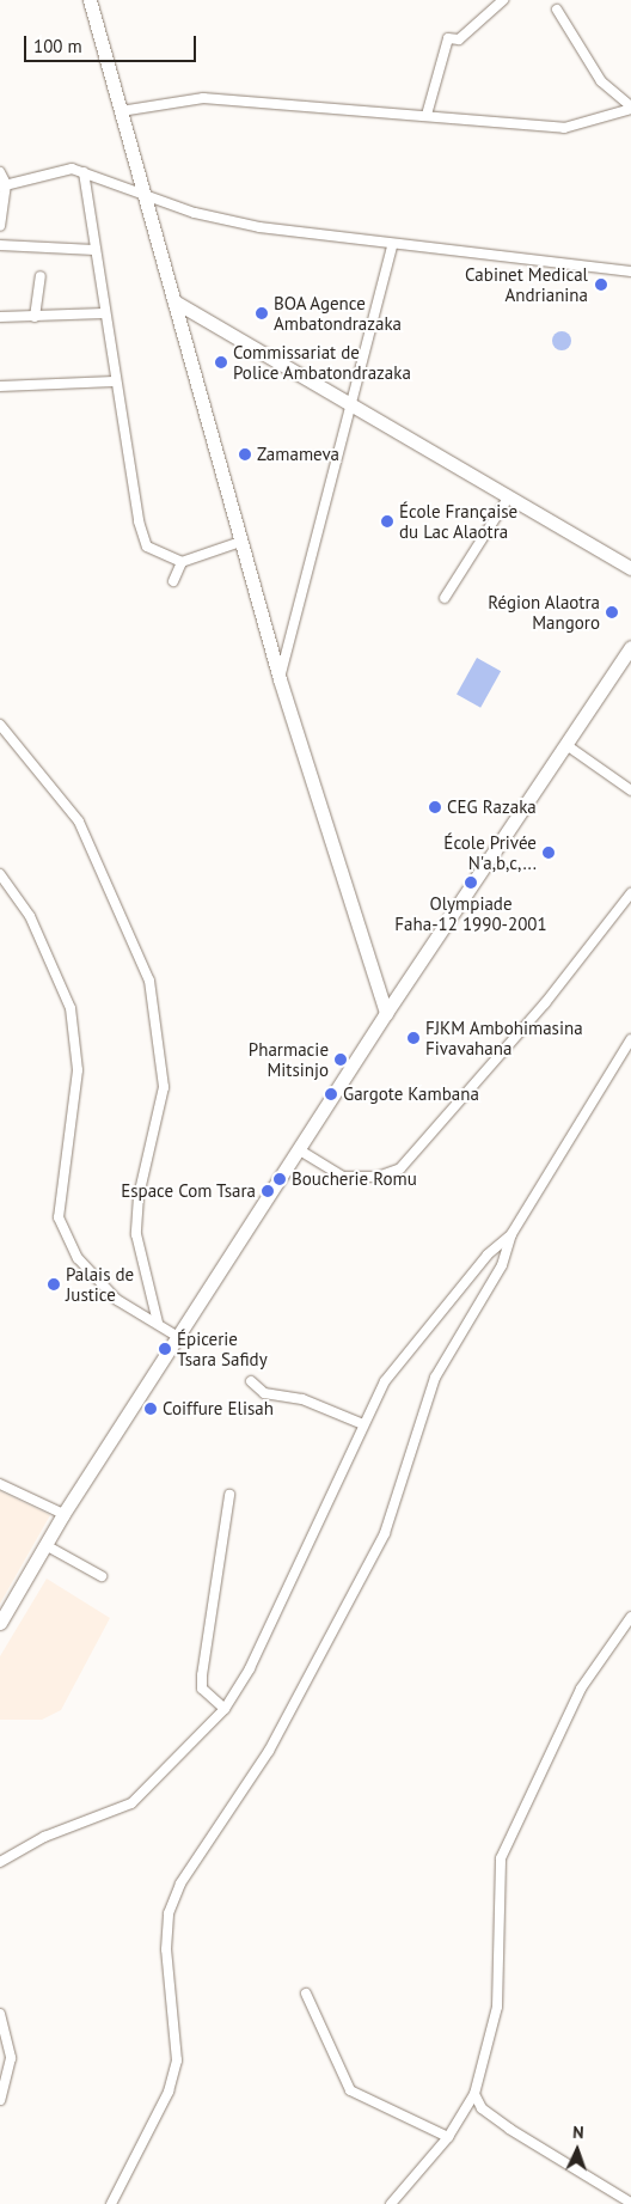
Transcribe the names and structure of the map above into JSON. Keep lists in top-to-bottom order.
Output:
{
  "places": [
    "Cabinet Medical Andrianina",
    "BOA Agence Ambatondrazaka",
    "Commissariat de Police Ambatondrazaka",
    "Zamameva",
    "École Française du Lac Alaotra",
    "Région Alaotra Mangoro",
    "CEG Razaka",
    "École Privée N'a,b,c,...",
    "Olympiade Faha-12 1990-2001",
    "FJKM Ambohimasina Fivavahana",
    "Pharmacie Mitsinjo",
    "Gargote Kambana",
    "Boucherie Romu",
    "Espace Com Tsara",
    "Palais de Justice",
    "Épicerie Tsara Safidy",
    "Coiffure Elisah"
  ],
  "scale_bar": "100 m",
  "north": "top"
}
